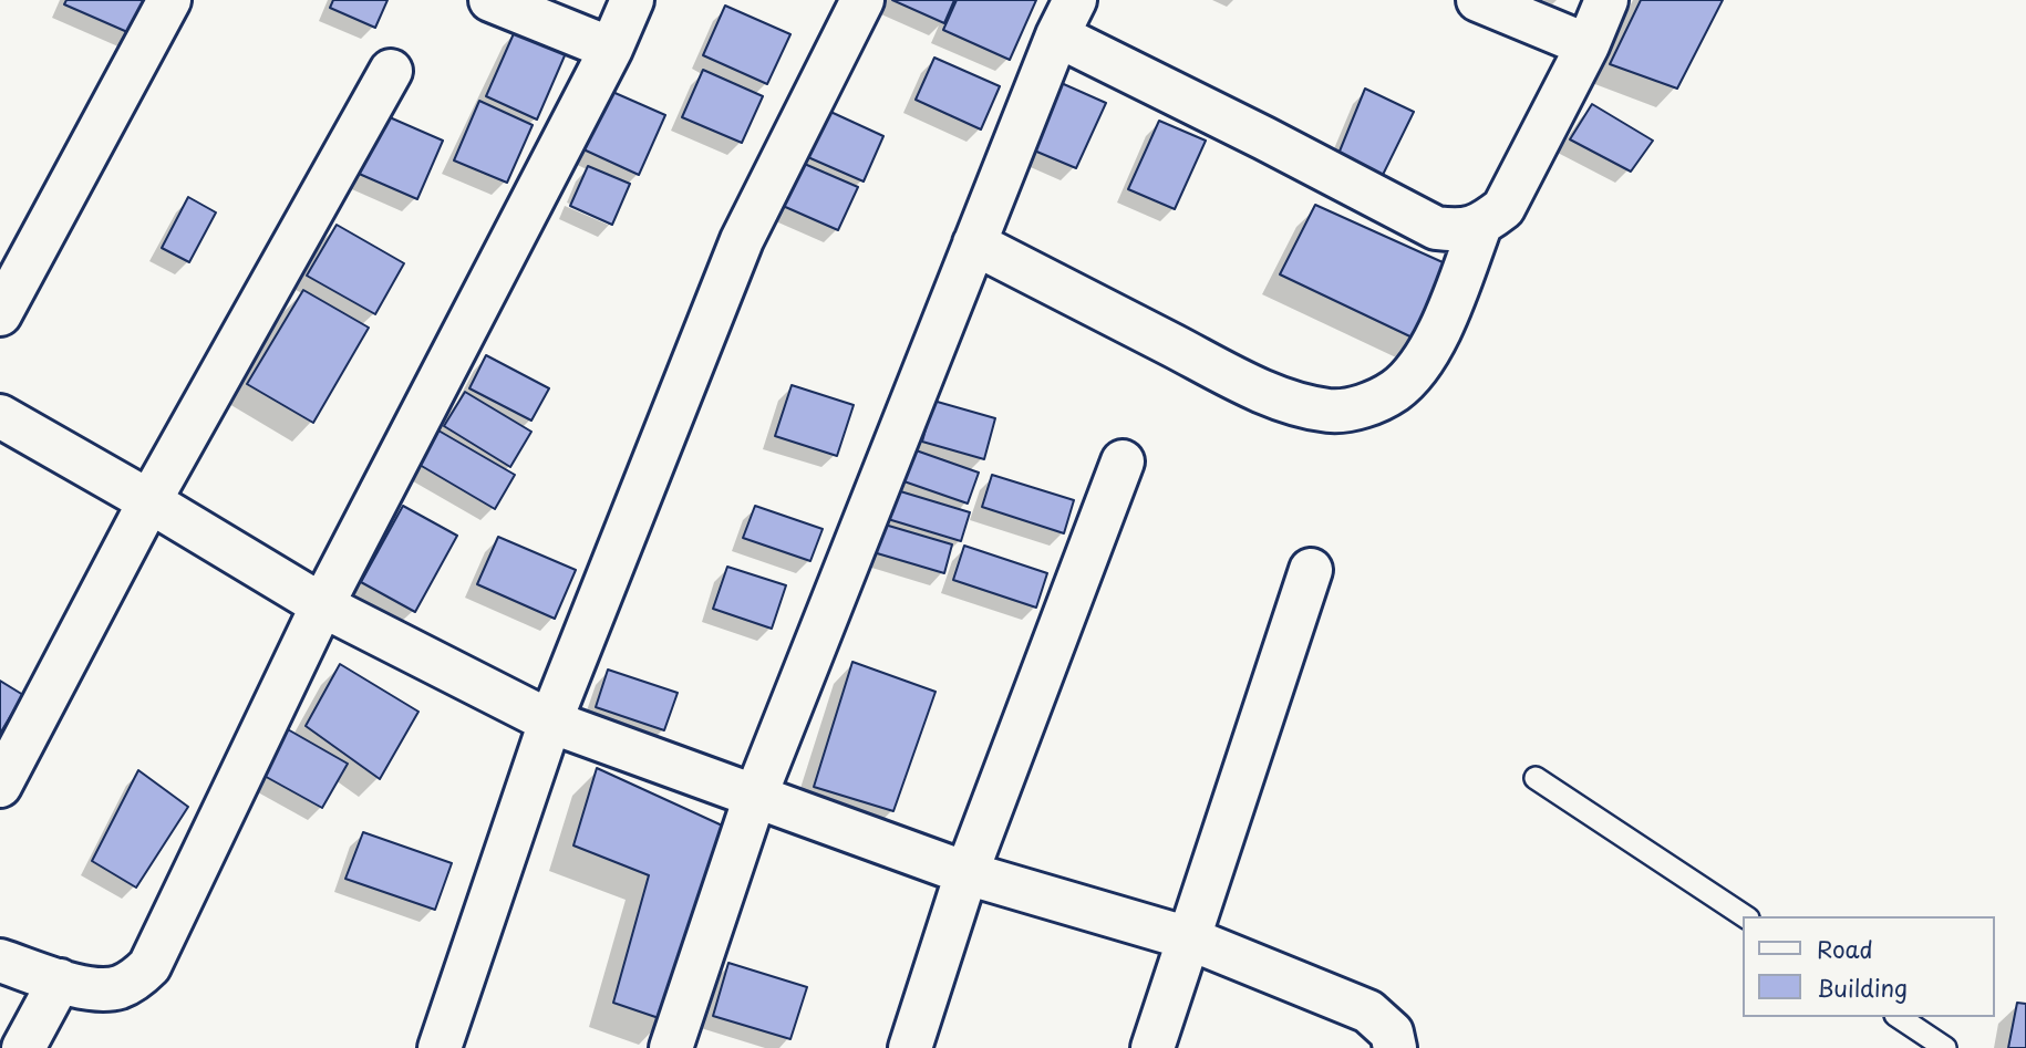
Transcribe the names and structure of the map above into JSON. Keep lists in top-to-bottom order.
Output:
{
  "legend": ["Road", "Building"]
}
